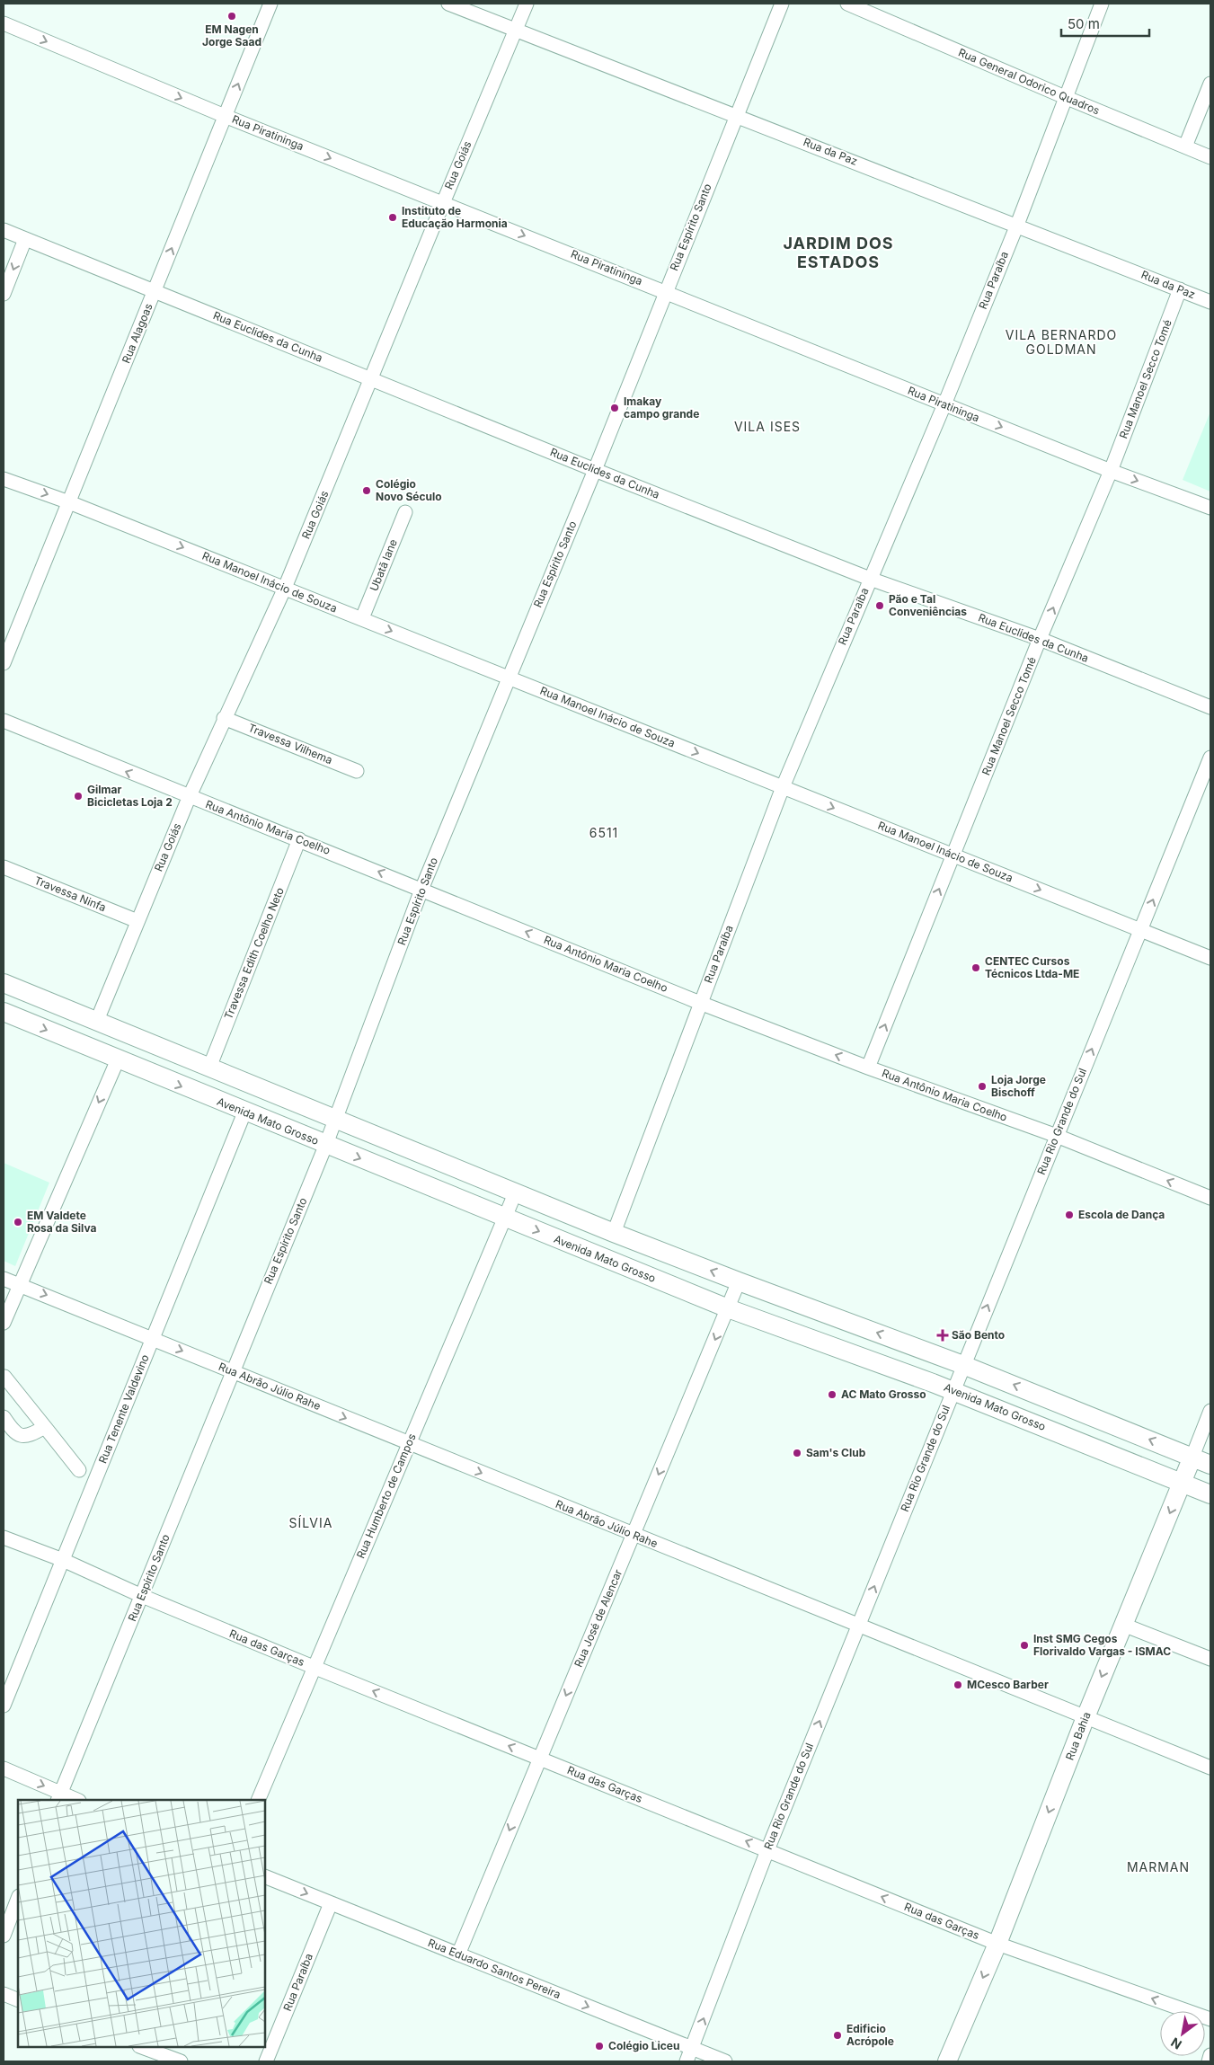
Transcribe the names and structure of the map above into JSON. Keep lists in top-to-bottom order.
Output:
{
  "streets": {
    "main road": ["Avenida Mato Grosso", "Rua Bahia"],
    "street": [
      "Rua General Odorico Quadros",
      "Rua Piratininga",
      "Rua da Paz",
      "Rua Goiás",
      "Rua Espírito Santo",
      "Rua Paraíba",
      "Rua Alagoas",
      "Rua Euclides da Cunha",
      "Rua Manoel Secco Tomé",
      "Ubatã lane",
      "Rua Manoel Inácio de Souza",
      "Travessa Vilhema",
      "Rua Antônio Maria Coelho",
      "Travessa Ninfa",
      "Travessa Edith Coelho Neto",
      "Rua Rio Grande do Sul",
      "Rua Abrão Júlio Rahe",
      "Rua Tenente Valdevino",
      "Rua Humberto de Campos",
      "Rua José de Alencar",
      "Rua das Garças",
      "Rua Eduardo Santos Pereira"
    ]
  },
  "crossings": [
    ["Rua General Odorico Quadros", "Rua Paraíba"],
    ["Rua Piratininga", "Rua Goiás"],
    ["Rua Piratininga", "Rua Espírito Santo"],
    ["Rua Piratininga", "Rua Paraíba"],
    ["Rua Piratininga", "Rua Alagoas"],
    ["Rua Piratininga", "Rua Manoel Secco Tomé"],
    ["Rua da Paz", "Rua Goiás"],
    ["Rua da Paz", "Rua Espírito Santo"],
    ["Rua da Paz", "Rua Paraíba"],
    ["Rua da Paz", "Rua Manoel Secco Tomé"],
    ["Rua Goiás", "Rua Euclides da Cunha"],
    ["Rua Goiás", "Rua Manoel Inácio de Souza"],
    ["Rua Goiás", "Travessa Vilhema"],
    ["Rua Goiás", "Rua Antônio Maria Coelho"],
    ["Rua Goiás", "Travessa Ninfa"],
    ["Rua Espírito Santo", "Rua Euclides da Cunha"],
    ["Rua Espírito Santo", "Rua Manoel Inácio de Souza"],
    ["Rua Espírito Santo", "Rua Antônio Maria Coelho"],
    ["Rua Espírito Santo", "Avenida Mato Grosso"],
    ["Rua Espírito Santo", "Rua Abrão Júlio Rahe"],
    ["Rua Espírito Santo", "Rua das Garças"],
    ["Rua Paraíba", "Rua Euclides da Cunha"],
    ["Rua Paraíba", "Rua Manoel Inácio de Souza"],
    ["Rua Paraíba", "Rua Antônio Maria Coelho"],
    ["Rua Paraíba", "Rua Eduardo Santos Pereira"],
    ["Rua Alagoas", "Rua Euclides da Cunha"],
    ["Rua Alagoas", "Rua Manoel Inácio de Souza"],
    ["Rua Euclides da Cunha", "Rua Manoel Secco Tomé"],
    ["Rua Manoel Secco Tomé", "Rua Manoel Inácio de Souza"],
    ["Rua Manoel Secco Tomé", "Rua Antônio Maria Coelho"],
    ["Ubatã lane", "Rua Manoel Inácio de Souza"],
    ["Rua Manoel Inácio de Souza", "Rua Rio Grande do Sul"],
    ["Rua Antônio Maria Coelho", "Travessa Edith Coelho Neto"],
    ["Rua Antônio Maria Coelho", "Rua Rio Grande do Sul"],
    ["Avenida Mato Grosso", "Rua Rio Grande do Sul"],
    ["Avenida Mato Grosso", "Rua Tenente Valdevino"],
    ["Avenida Mato Grosso", "Rua Humberto de Campos"],
    ["Avenida Mato Grosso", "Rua José de Alencar"],
    ["Avenida Mato Grosso", "Rua Bahia"],
    ["Rua Rio Grande do Sul", "Rua Abrão Júlio Rahe"],
    ["Rua Rio Grande do Sul", "Rua das Garças"],
    ["Rua Rio Grande do Sul", "Rua Eduardo Santos Pereira"],
    ["Rua Abrão Júlio Rahe", "Rua Tenente Valdevino"],
    ["Rua Abrão Júlio Rahe", "Rua Humberto de Campos"],
    ["Rua Abrão Júlio Rahe", "Rua José de Alencar"],
    ["Rua Abrão Júlio Rahe", "Rua Bahia"],
    ["Rua Tenente Valdevino", "Rua das Garças"],
    ["Rua Humberto de Campos", "Rua das Garças"],
    ["Rua José de Alencar", "Rua das Garças"],
    ["Rua José de Alencar", "Rua Eduardo Santos Pereira"],
    ["Rua das Garças", "Rua Bahia"]
  ],
  "one_way": [
    "Rua Piratininga",
    "Rua Alagoas",
    "Rua Manoel Secco Tomé",
    "Rua Manoel Inácio de Souza",
    "Rua Antônio Maria Coelho",
    "Rua Rio Grande do Sul",
    "Rua Abrão Júlio Rahe",
    "Rua José de Alencar",
    "Rua das Garças",
    "Rua Bahia",
    "Rua Eduardo Santos Pereira"
  ],
  "districts": [
    "JARDIM DOS ESTADOS",
    "VILA BERNARDO GOLDMAN",
    "VILA ISES",
    "6511",
    "SÍLVIA",
    "MARMAN"
  ],
  "places": {
    "other": [
      "EM Nagen Jorge Saad",
      "Instituto de Educação Harmonia",
      "Imakay campo grande",
      "Colégio Novo Século",
      "Pão e Tal Conveniências",
      "Gilmar Bicicletas Loja 2",
      "CENTEC Cursos Técnicos Ltda-ME",
      "Loja Jorge Bischoff",
      "Escola de Dança",
      "EM Valdete Rosa da Silva",
      "AC Mato Grosso",
      "Sam's Club",
      "Inst SMG Cegos Florivaldo Vargas - ISMAC",
      "MCesco Barber",
      "Edificio Acrópole",
      "Colégio Liceu"
    ],
    "health": ["São Bento"]
  },
  "scale_bar": "50 m",
  "north": "bottom left"
}
